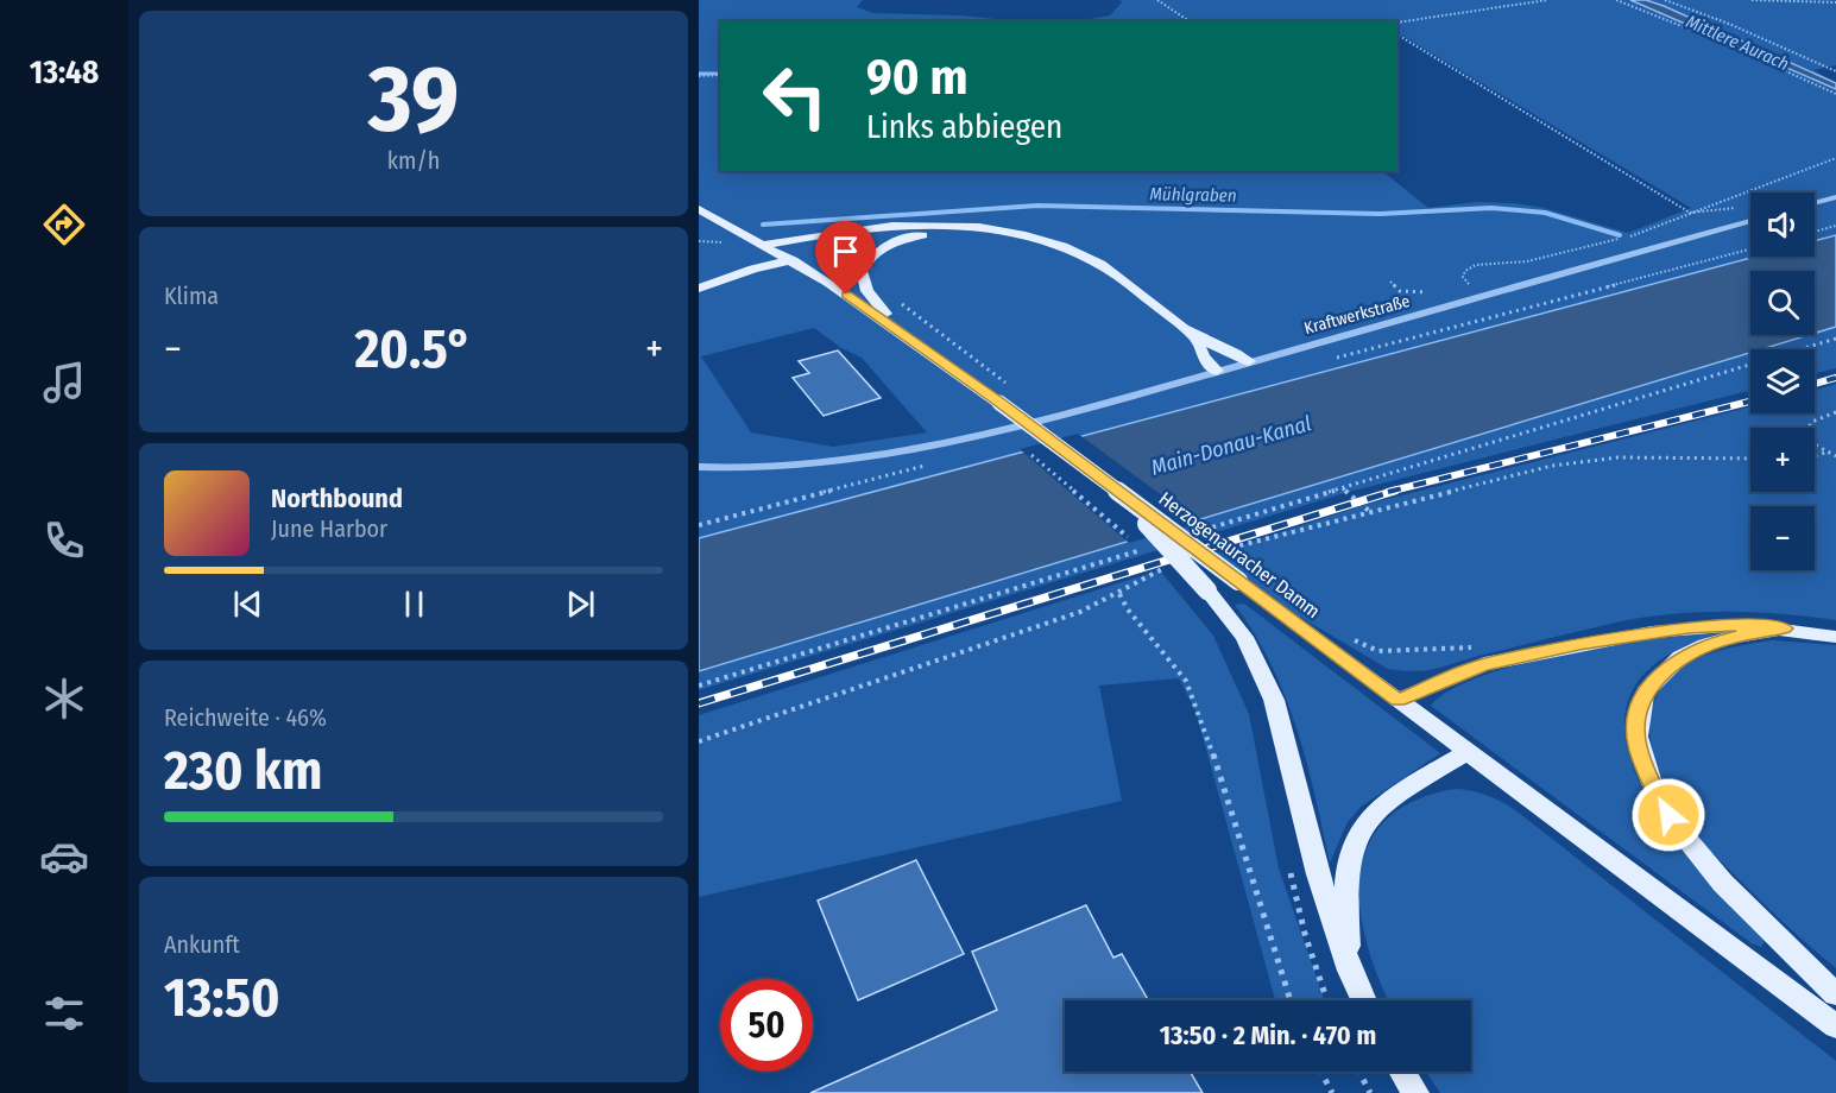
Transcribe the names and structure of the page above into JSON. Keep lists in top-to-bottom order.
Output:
{
  "streets": {
    "main road": ["Herzogenauracher Damm"],
    "street": ["Kraftwerkstraße"]
  },
  "water": ["Mittlere Aurach", "Mühlgraben", "Main-Donau-Kanal"],
  "page": {
    "tabs": "13:48",
    "tile": [
      ["39", "km/h"],
      "Klima",
      ["Reichweite · 46%", "230 km"],
      ["Ankunft", "13:50"]
    ],
    "turn": ["90 m", "Links abbiegen"],
    "map_buttons": ["+", "−"],
    "heat": ["−", "20.5°", "+"],
    "song": ["Northbound", "June Harbor"],
    "limit": "50",
    "trip": "13:50 · 2 Min. · 470 m"
  }
}
